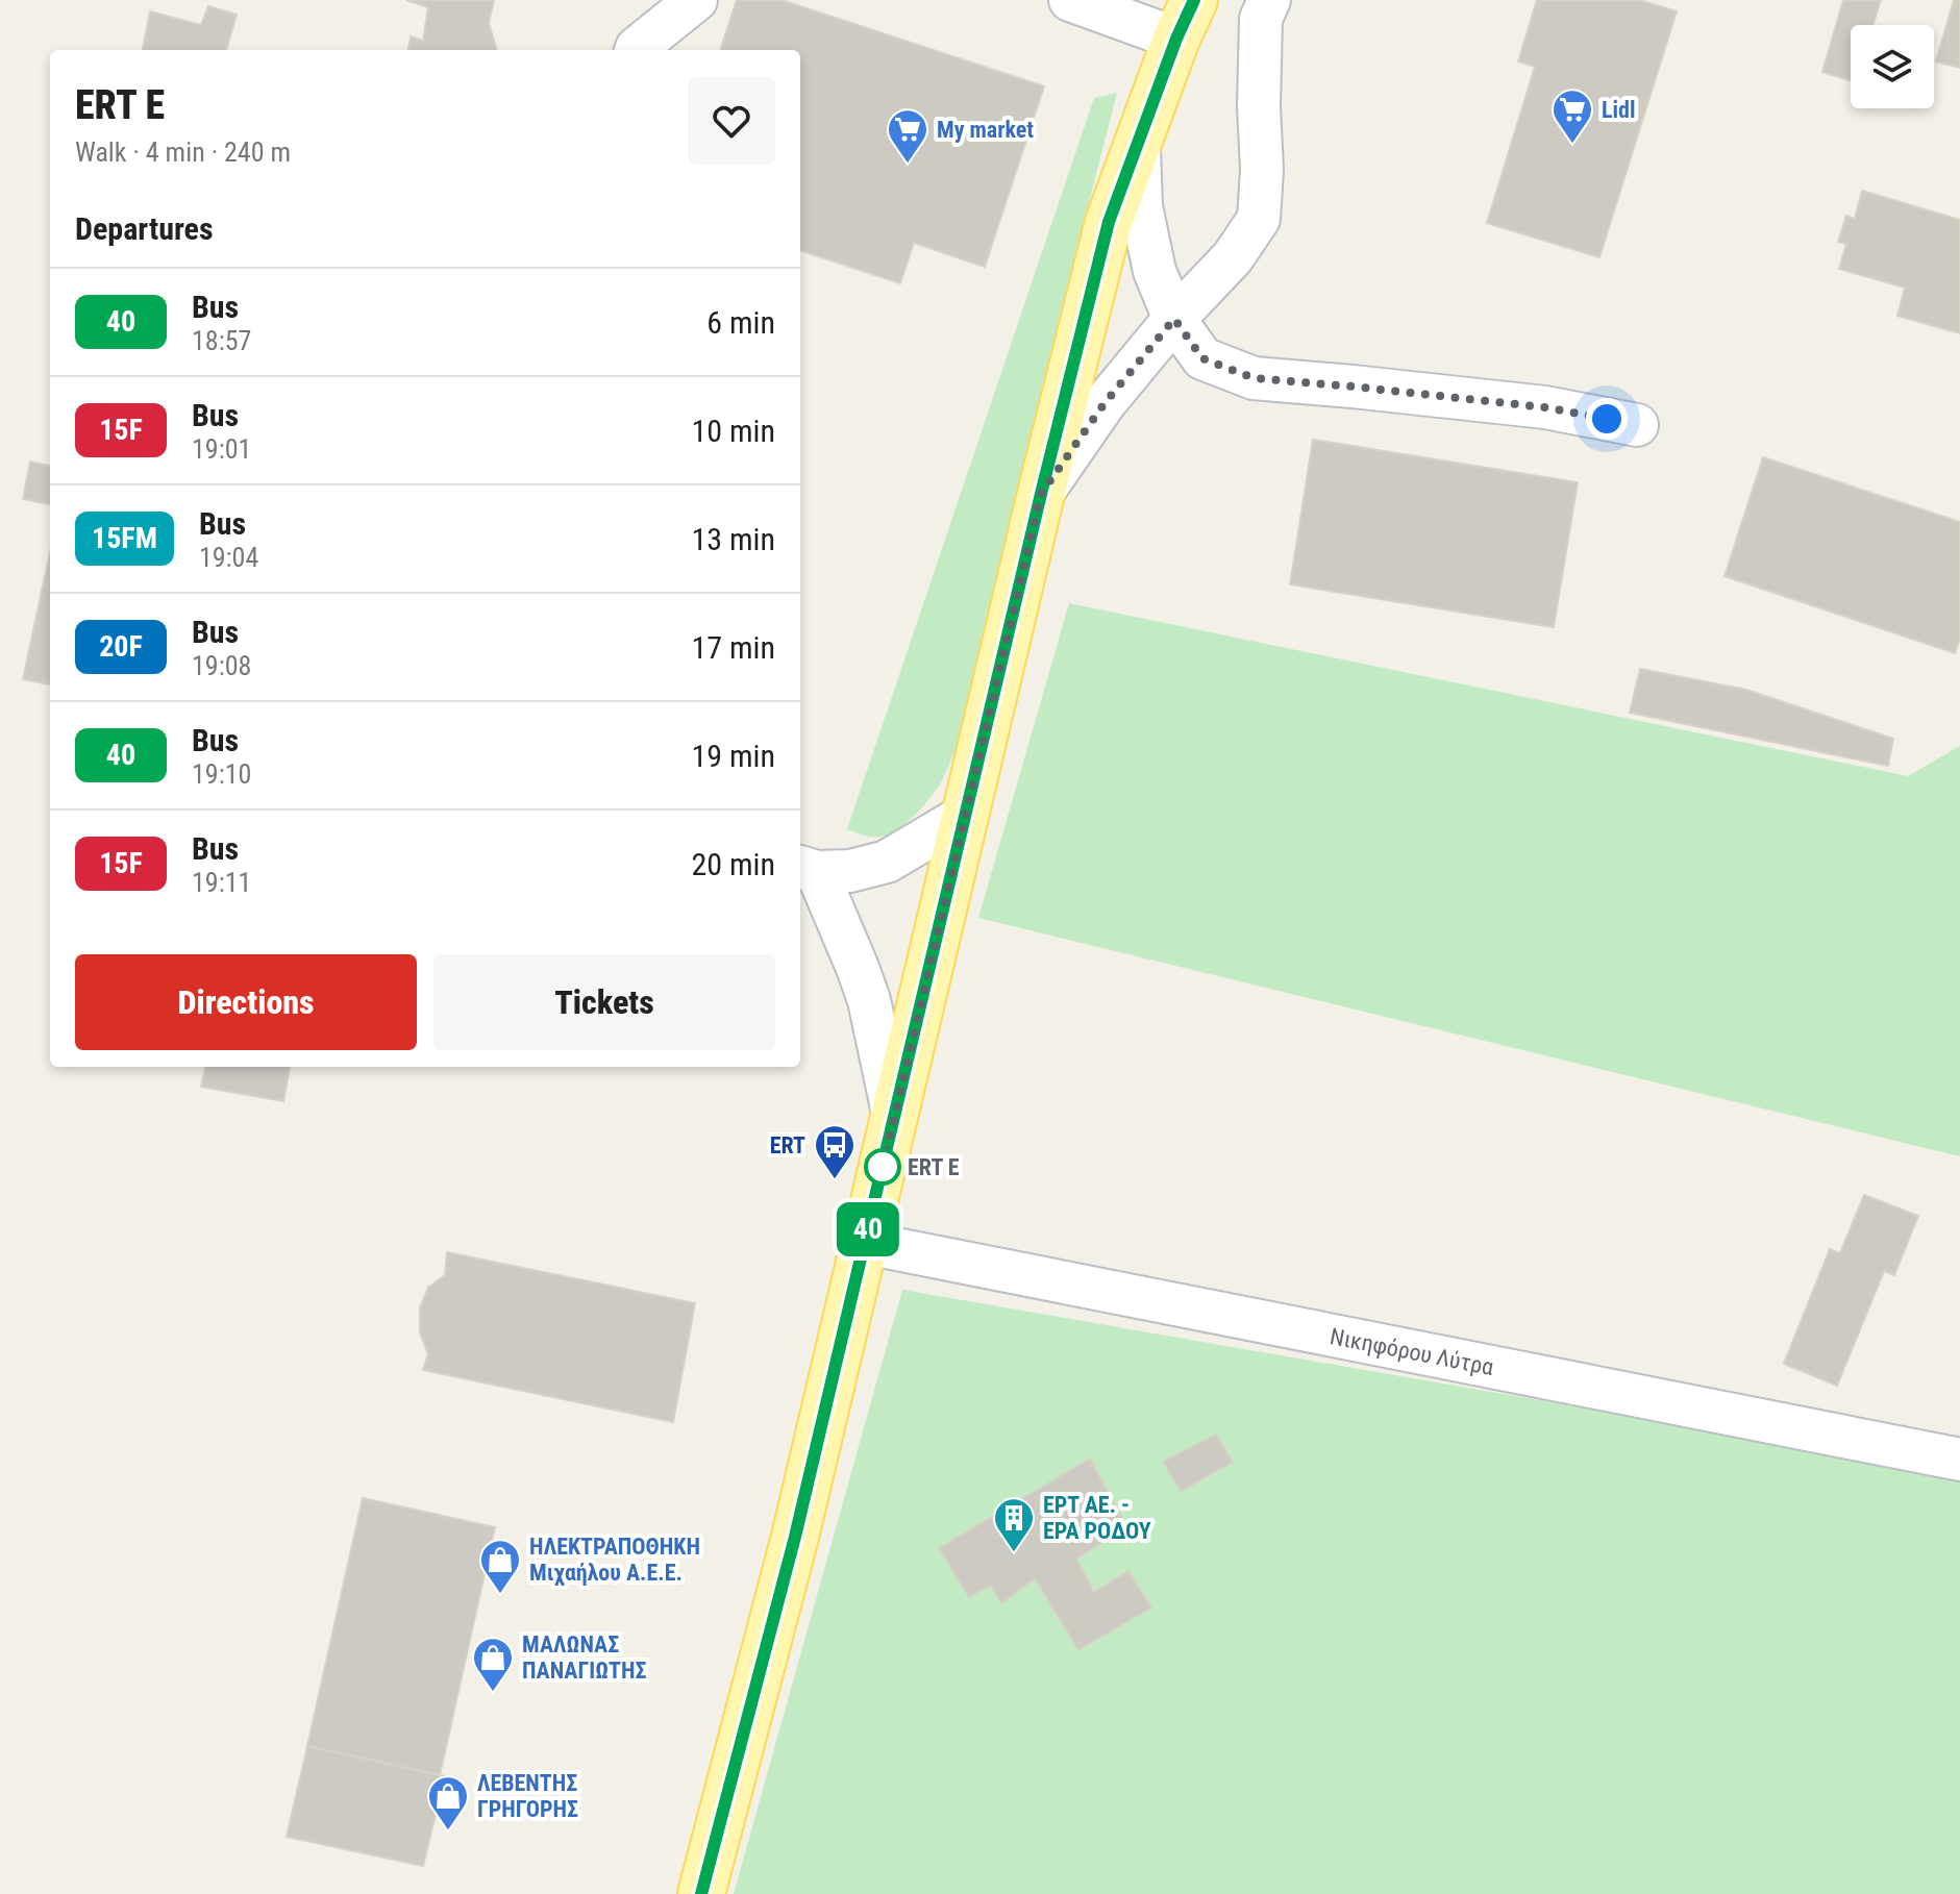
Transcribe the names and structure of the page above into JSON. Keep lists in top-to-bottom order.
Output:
{
  "streets": {
    "street": ["Νικηφόρου Λύτρα"]
  },
  "places": {
    "supermarket": ["Lidl", "My market"],
    "other": ["ERT E"],
    "bus stop": ["ERT"],
    "building": ["ΕΡΤ ΑΕ. - ΕΡΑ ΡΟΔΟΥ"],
    "shop": ["ΗΛΕΚΤΡΑΠΟΘΗΚΗ Μιχαήλου Α.Ε.Ε.", "ΜΑΛΩΝΑΣ ΠΑΝΑΓΙΩΤΗΣ", "ΛΕΒΕΝΤΗΣ ΓΡΗΓΟΡΗΣ"]
  },
  "lines": ["bus line 40"],
  "page": {
    "on_map": "40",
    "heading": [
      ["ERT E", "Walk · 4 min · 240 m"],
      "Departures"
    ],
    "list": [
      {
        "mark": "40",
        "name": "Bus",
        "note": "18:57",
        "value": "6 min"
      },
      {
        "mark": "15F",
        "name": "Bus",
        "note": "19:01",
        "value": "10 min"
      },
      {
        "mark": "15FM",
        "name": "Bus",
        "note": "19:04",
        "value": "13 min"
      },
      {
        "mark": "20F",
        "name": "Bus",
        "note": "19:08",
        "value": "17 min"
      },
      {
        "mark": "40",
        "name": "Bus",
        "note": "19:10",
        "value": "19 min"
      },
      {
        "mark": "15F",
        "name": "Bus",
        "note": "19:11",
        "value": "20 min"
      }
    ],
    "buttons": ["Directions", "Tickets"]
  }
}
